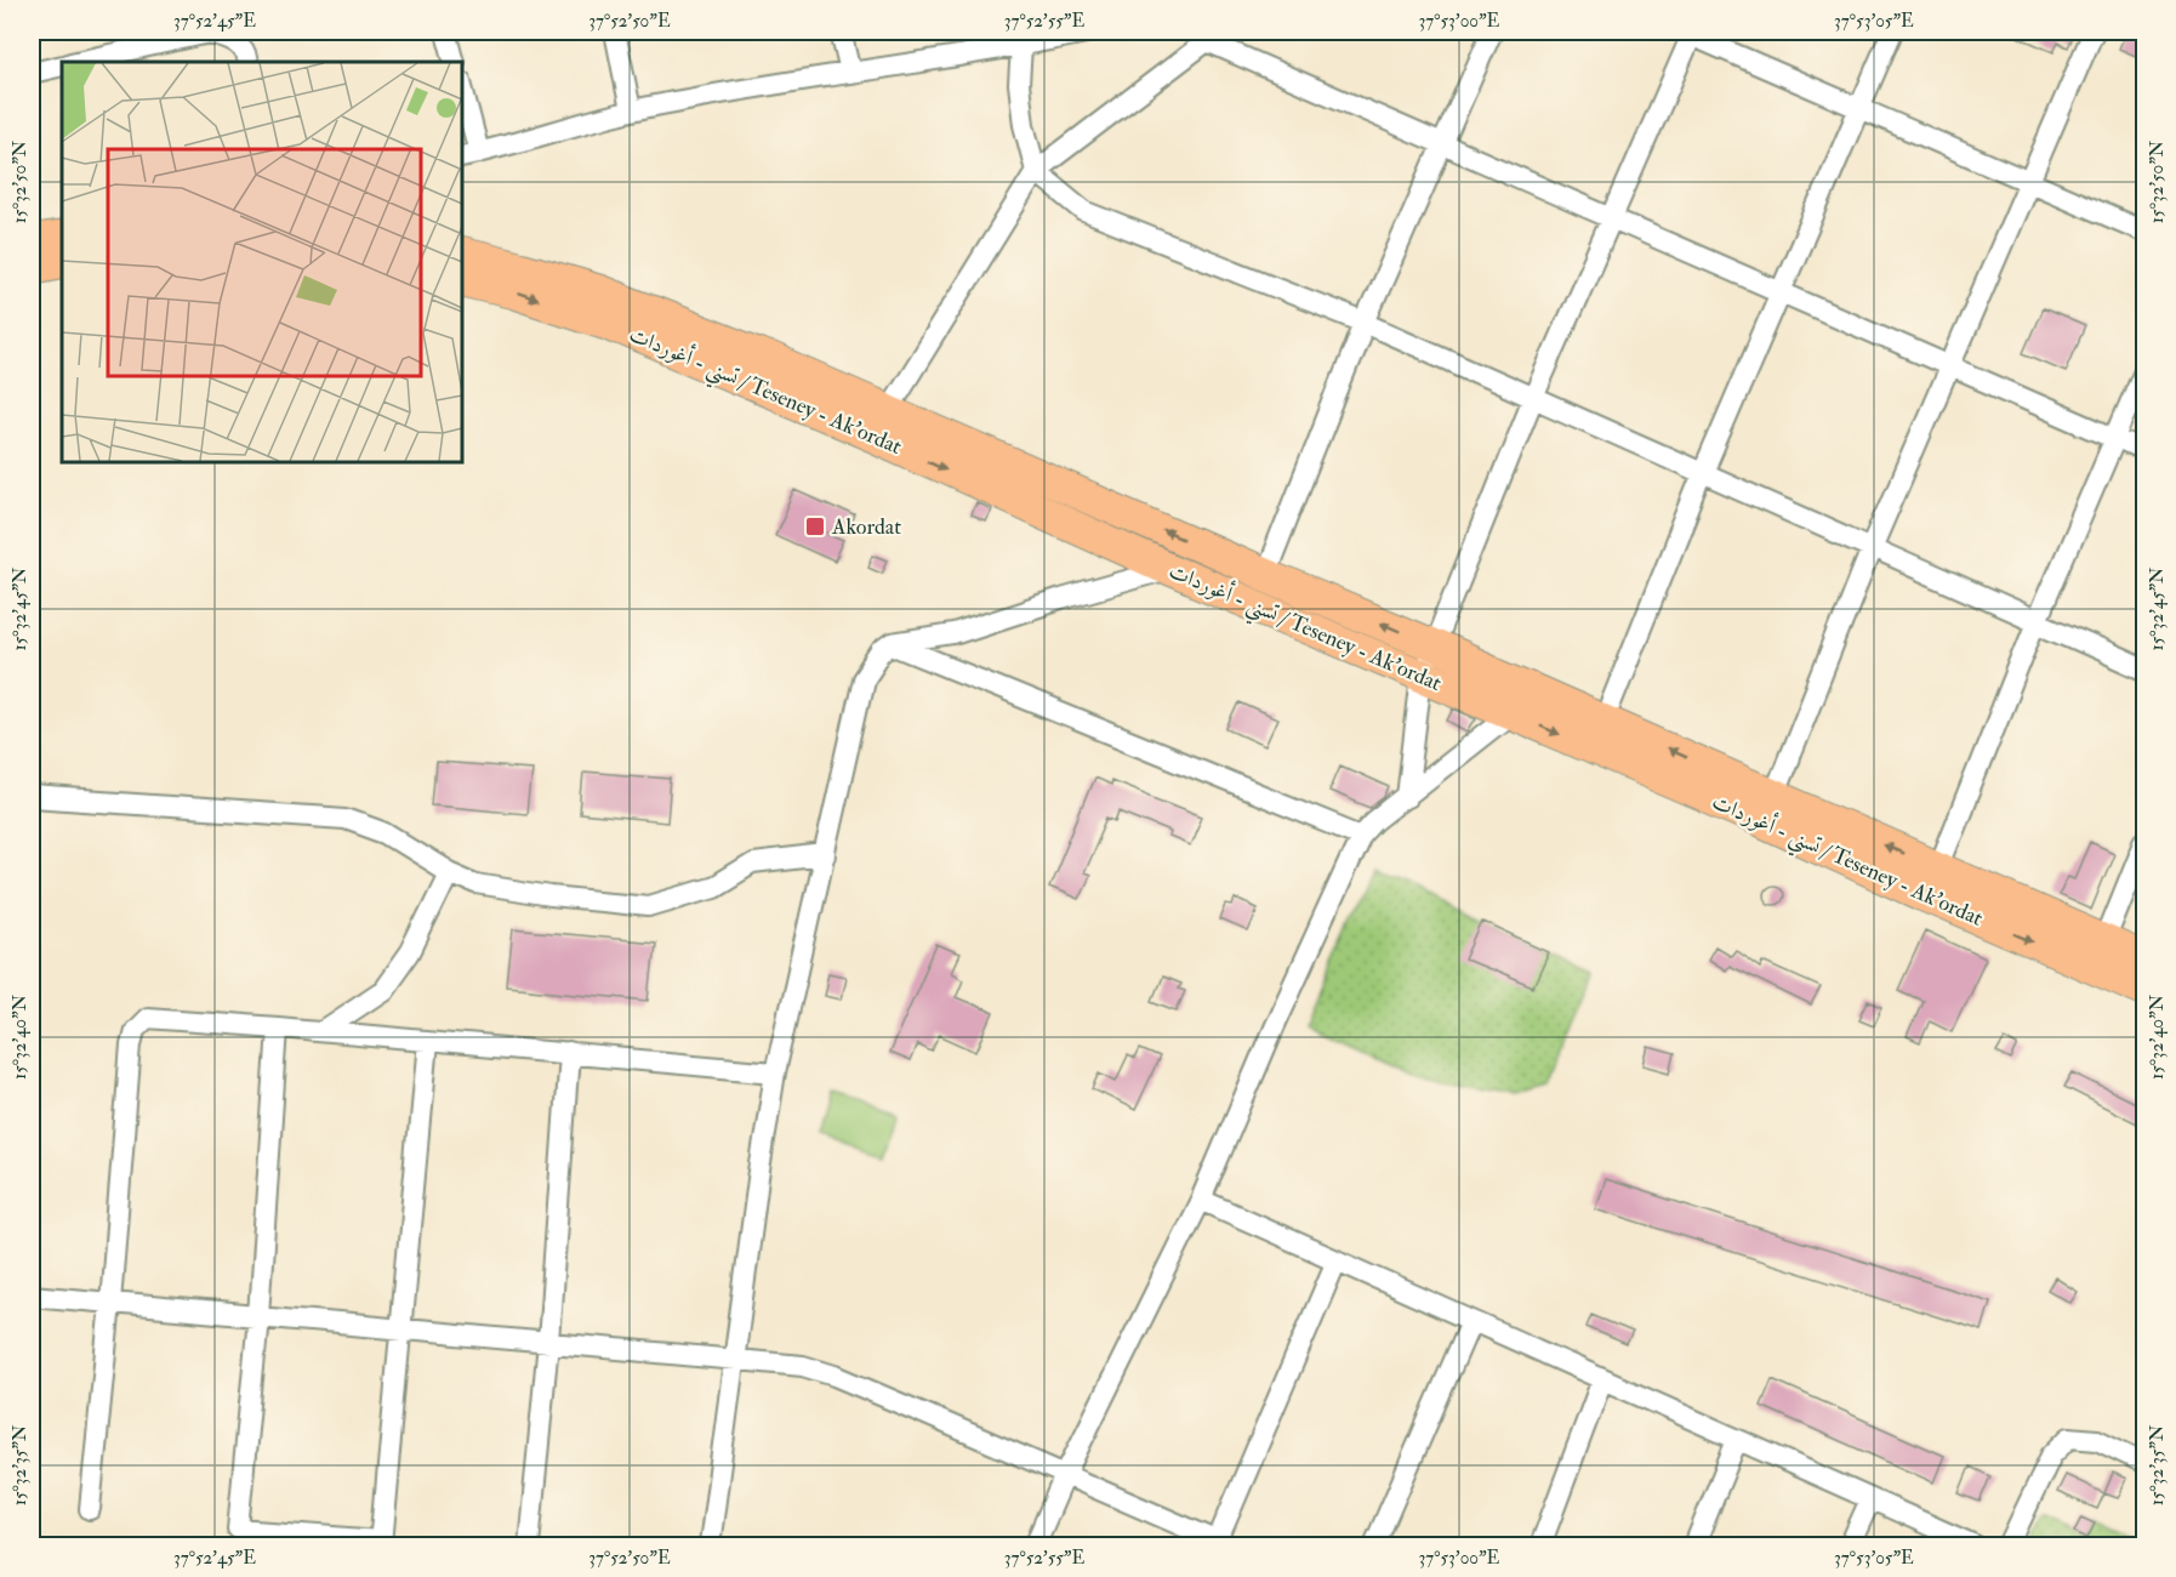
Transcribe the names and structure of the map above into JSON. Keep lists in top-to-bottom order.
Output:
{
  "streets": {
    "main road": ["تسني - أغوردات / Teseney - Ak'ordat"]
  },
  "places": {
    "transit": ["Akordat"]
  },
  "coordinates": [
    "37°52'45\"E",
    "37°52'50\"E",
    "37°52'55\"E",
    "37°53'00\"E",
    "37°53'05\"E",
    "15°32'50\"N",
    "15°32'45\"N",
    "15°32'40\"N",
    "15°32'35\"N"
  ]
}
